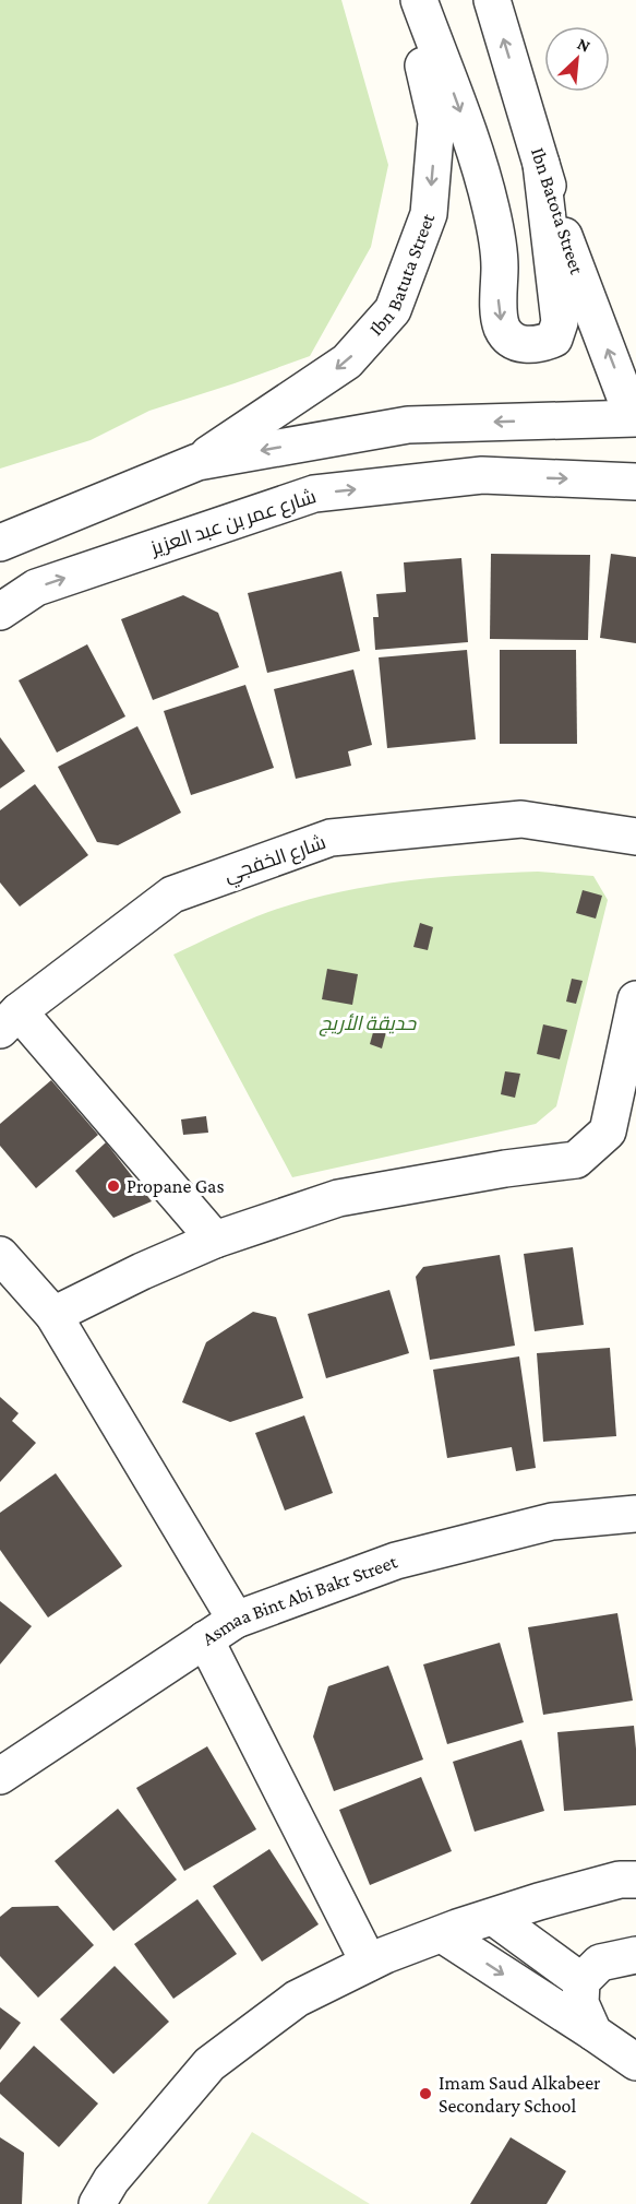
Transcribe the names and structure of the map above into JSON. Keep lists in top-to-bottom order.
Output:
{
  "streets": {
    "street": [
      "Ibn Batota Street",
      "Ibn Batuta Street",
      "شارع عمر بن عبد العزيز",
      "شارع الخفجي",
      "Asmaa Bint Abi Bakr Street"
    ]
  },
  "one_way": ["Ibn Batota Street", "Ibn Batuta Street"],
  "parks": ["حديقة الأريج"],
  "places": ["Propane Gas", "Imam Saud Alkabeer Secondary School"],
  "north": "top right"
}
